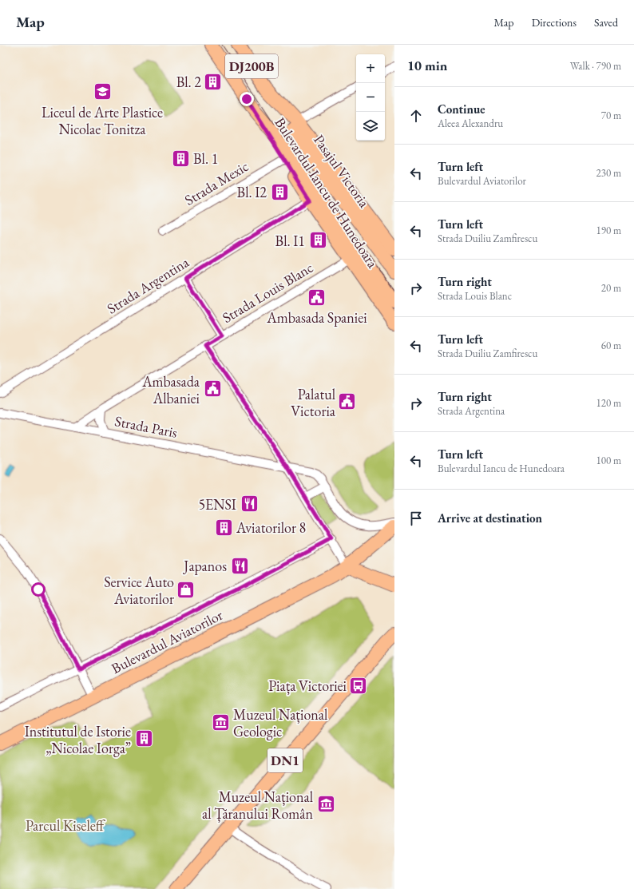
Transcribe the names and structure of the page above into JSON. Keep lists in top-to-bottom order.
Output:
{
  "streets": {
    "main road": [
      "DJ200B",
      "Pasajul Victoria",
      "Bulevardul Iancu de Hunedoara",
      "Bulevardul Aviatorilor",
      "DN1"
    ],
    "street": [
      "Strada Mexic",
      "Strada Argentina",
      "Strada Louis Blanc",
      "Strada Paris"
    ]
  },
  "crossings": [
    ["Pasajul Victoria", "Bulevardul Iancu de Hunedoara"],
    ["Strada Mexic", "Bulevardul Iancu de Hunedoara"],
    ["Bulevardul Iancu de Hunedoara", "Strada Argentina"],
    ["Bulevardul Iancu de Hunedoara", "Strada Louis Blanc"],
    ["Strada Louis Blanc", "Strada Paris"]
  ],
  "parks": ["Parcul Kiseleff"],
  "places": {
    "building": [
      "Bl. 2",
      "Bl. 1",
      "Bl. I2",
      "Bl. I1",
      "Aviatorilor 8",
      "Institutul de Istorie „Nicolae Iorga”"
    ],
    "school or university": ["Liceul de Arte Plastice Nicolae Tonitza"],
    "public building": ["Ambasada Spaniei", "Ambasada Albaniei", "Palatul Victoria"],
    "restaurant": ["5ENSI", "Japanos"],
    "shop": ["Service Auto Aviatorilor"],
    "bus stop": ["Piața Victoriei"],
    "museum": ["Muzeul Național Geologic", "Muzeul Național al Țăranului Român"]
  },
  "page": {
    "header": "Map",
    "nav": ["Map", "Directions", "Saved"],
    "heading": ["10 min", "Walk · 790 m"],
    "map_buttons": ["+", "−"],
    "list": [
      ["Continue", "Aleea Alexandru", "70 m"],
      ["Turn left", "Bulevardul Aviatorilor", "230 m"],
      ["Turn left", "Strada Duiliu Zamfirescu", "190 m"],
      ["Turn right", "Strada Louis Blanc", "20 m"],
      ["Turn left", "Strada Duiliu Zamfirescu", "60 m"],
      ["Turn right", "Strada Argentina", "120 m"],
      ["Turn left", "Bulevardul Iancu de Hunedoara", "100 m"],
      "Arrive at destination"
    ]
  }
}
